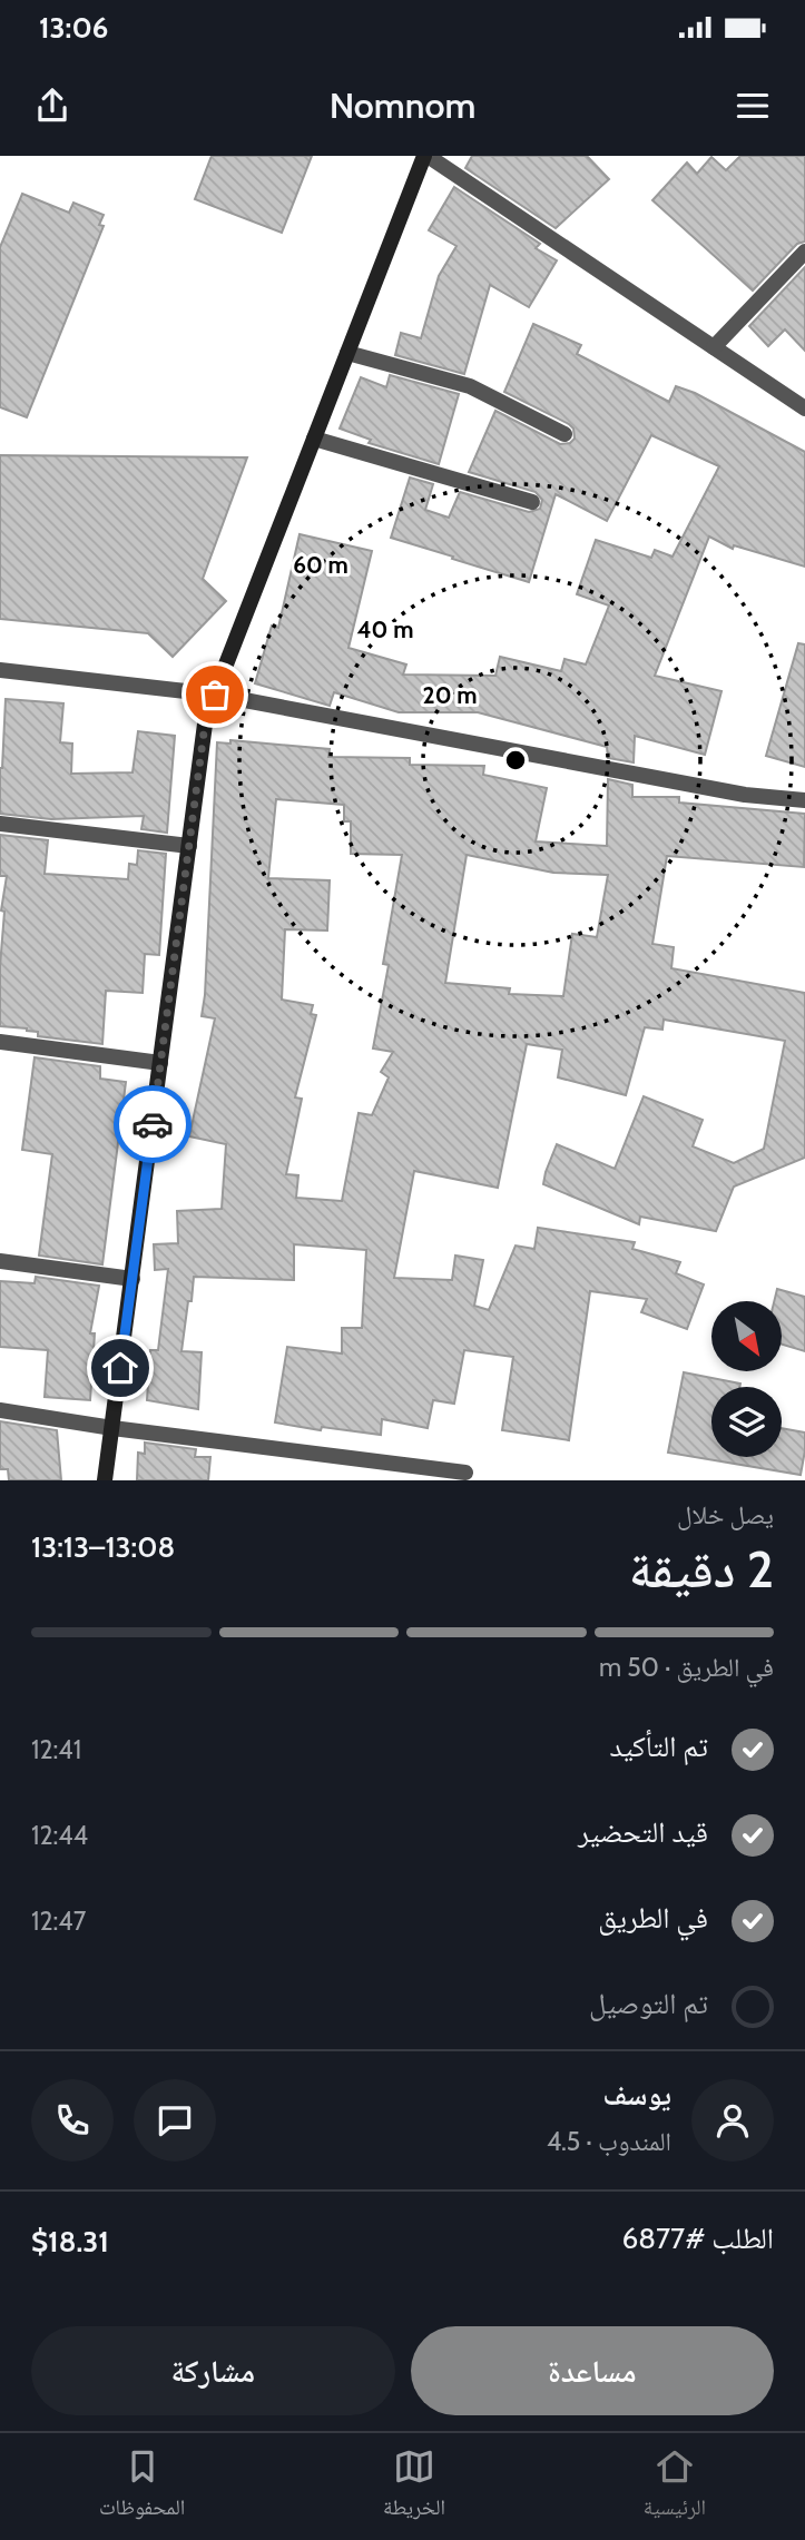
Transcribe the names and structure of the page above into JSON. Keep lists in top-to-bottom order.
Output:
{
  "north": "bottom right",
  "page": {
    "status": "13:06",
    "header": "Nomnom",
    "heading": ["2 دقيقة", "يصل خلال", "13:08–13:13"],
    "panel": [
      "يوسف",
      "المندوب · 4.5",
      "الطلب #6877",
      "$18.31"
    ],
    "bar": "في الطريق · 50 m",
    "list": [
      ["تم التأكيد", "12:41"],
      ["قيد التحضير", "12:44"],
      ["في الطريق", "12:47"],
      "تم التوصيل"
    ],
    "buttons": ["مساعدة", "مشاركة"],
    "tabs": ["الرئيسية", "الخريطة", "المحفوظات"]
  },
  "rings": ["60 m", "40 m", "20 m"]
}
